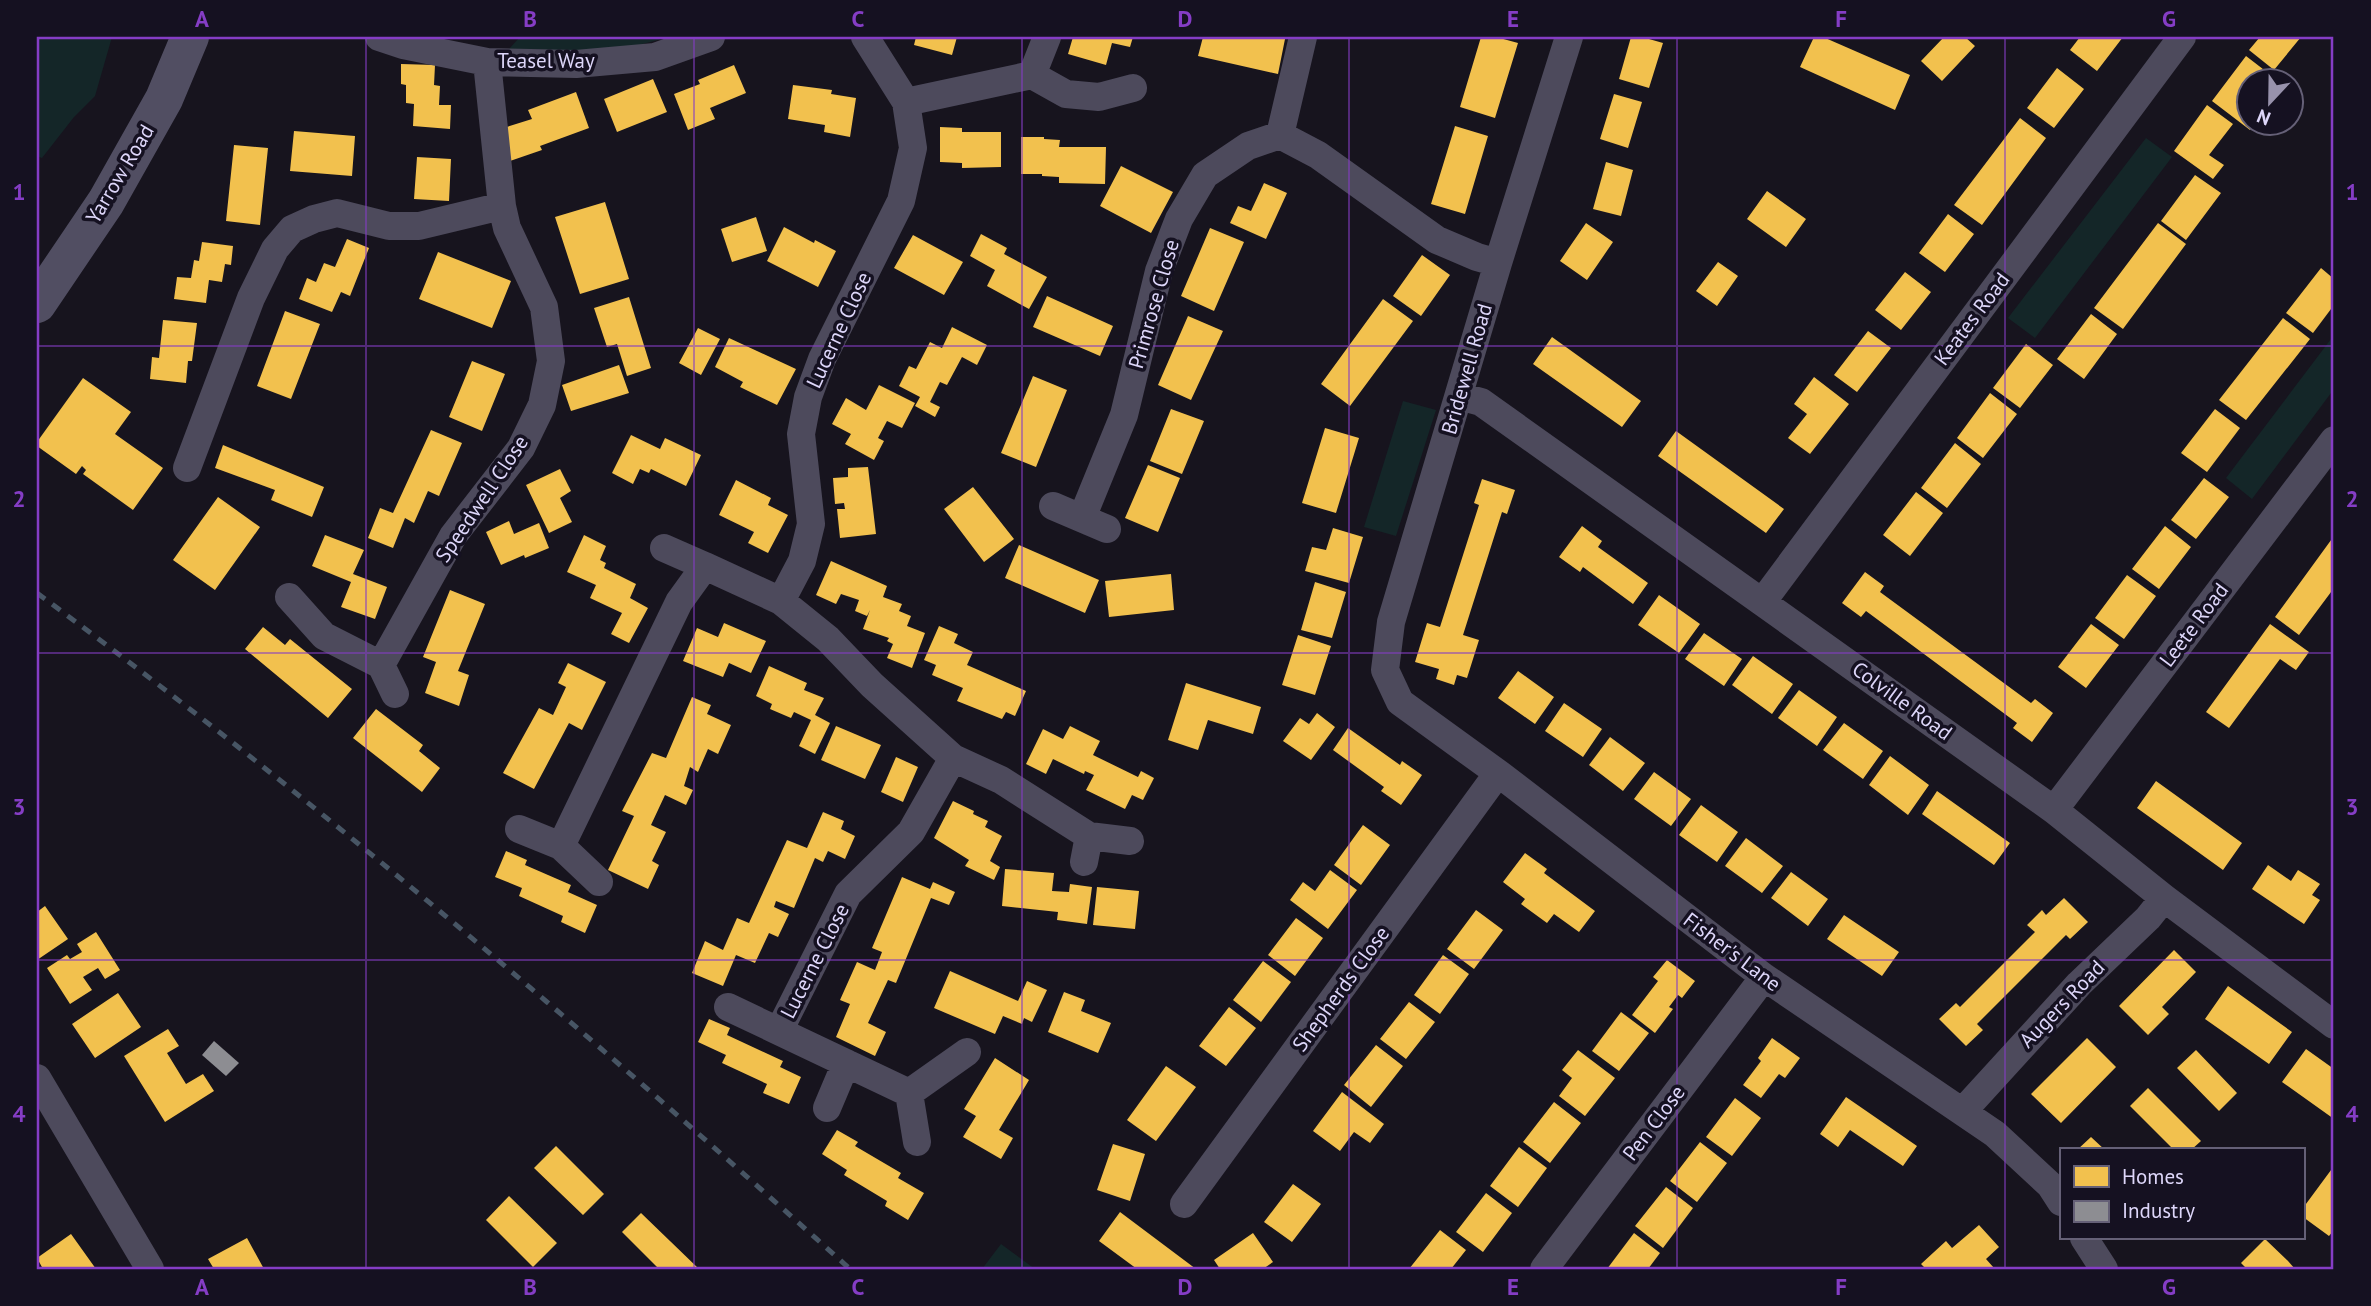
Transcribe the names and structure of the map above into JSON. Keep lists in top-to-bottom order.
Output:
{
  "streets": {
    "street": [
      "Teasel Way",
      "Yarrow Road",
      "Primrose Close",
      "Keates Road",
      "Lucerne Close",
      "Bridewell Road",
      "Speedwell Close",
      "Leete Road",
      "Colville Road",
      "Fisher's Lane",
      "Shepherds Close",
      "Augers Road",
      "Pen Close"
    ]
  },
  "crossings": [
    ["Teasel Way", "Speedwell Close"],
    ["Keates Road", "Colville Road"],
    ["Bridewell Road", "Colville Road"],
    ["Bridewell Road", "Fisher's Lane"],
    ["Leete Road", "Colville Road"],
    ["Colville Road", "Augers Road"],
    ["Fisher's Lane", "Shepherds Close"],
    ["Fisher's Lane", "Augers Road"],
    ["Fisher's Lane", "Pen Close"]
  ],
  "legend": ["Homes", "Industry"],
  "north": "bottom",
  "grid": {
    "columns": [
      "A",
      "B",
      "C",
      "D",
      "E",
      "F",
      "G"
    ],
    "rows": [
      "1",
      "2",
      "3",
      "4"
    ]
  }
}
